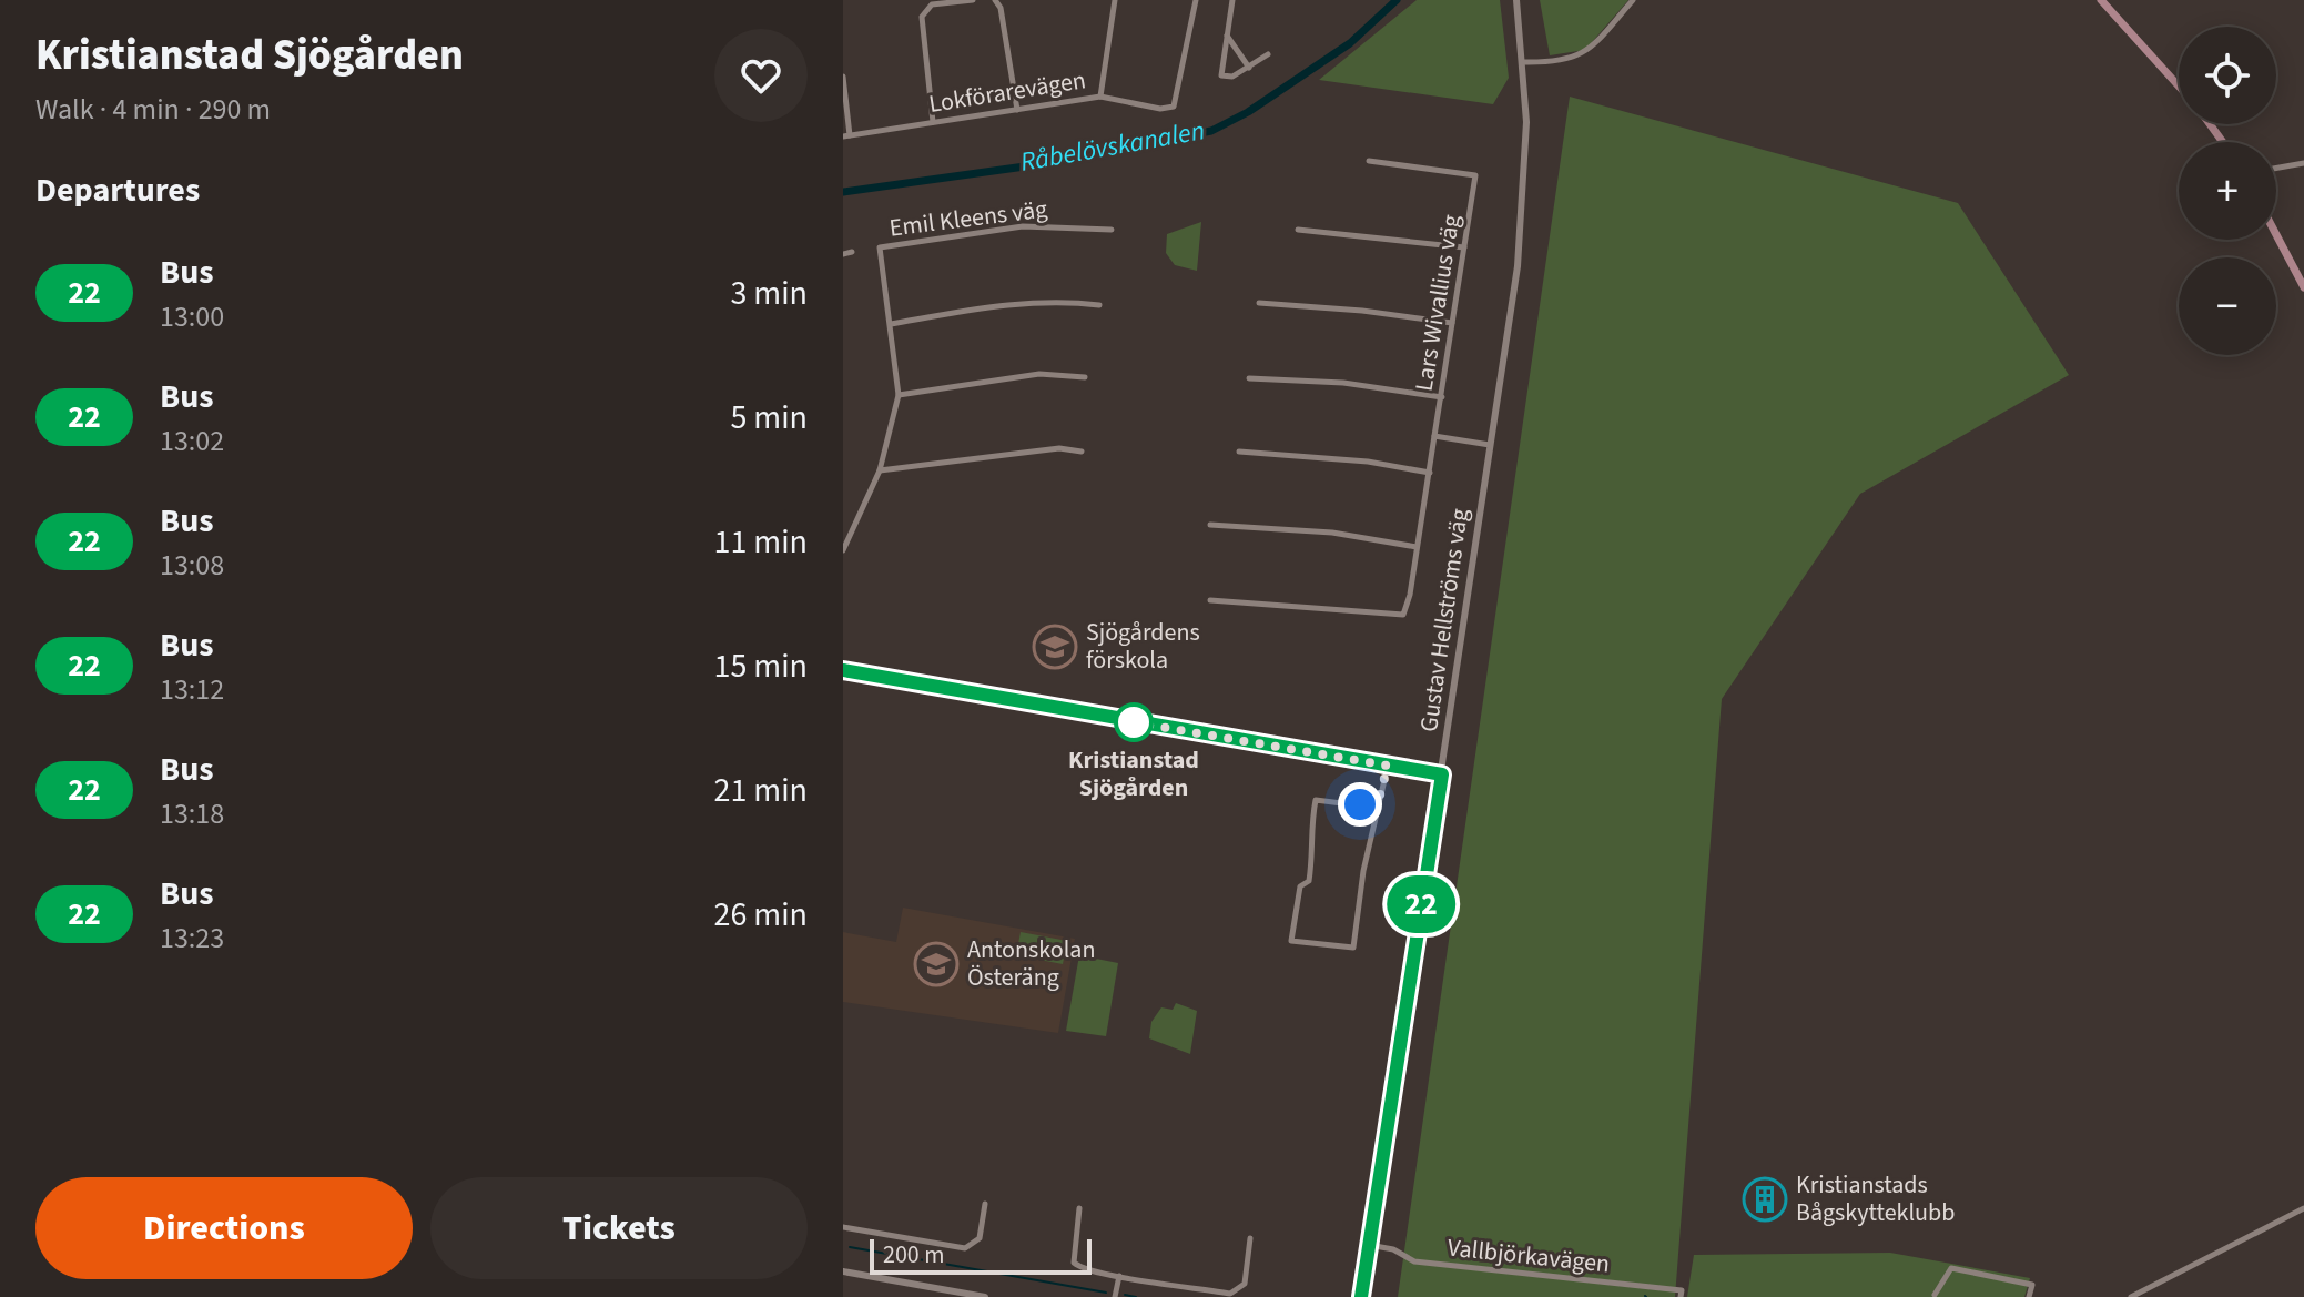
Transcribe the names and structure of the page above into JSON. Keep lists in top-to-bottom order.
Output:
{
  "streets": {
    "street": [
      "Lokförarevägen",
      "Emil Kleens väg",
      "Lars Wivallius väg",
      "Gustav Hellströms väg",
      "Vallbjörkavägen"
    ]
  },
  "crossings": [
    ["Gustav Hellströms väg", "Vallbjörkavägen"]
  ],
  "water": ["Råbelövskanalen"],
  "places": {
    "school or university": ["Sjögårdens förskola", "Antonskolan Österäng"],
    "other": ["Kristianstad Sjögården"],
    "building": ["Kristianstads Bågskytteklubb"]
  },
  "lines": ["bus line 22"],
  "scale_bar": "200 m",
  "page": {
    "heading": [
      ["Kristianstad Sjögården", "Walk · 4 min · 290 m"],
      "Departures"
    ],
    "on_map": "22",
    "map_buttons": ["+", "−"],
    "list": [
      {
        "mark": "22",
        "name": "Bus",
        "note": "13:00",
        "value": "3 min"
      },
      {
        "mark": "22",
        "name": "Bus",
        "note": "13:02",
        "value": "5 min"
      },
      {
        "mark": "22",
        "name": "Bus",
        "note": "13:08",
        "value": "11 min"
      },
      {
        "mark": "22",
        "name": "Bus",
        "note": "13:12",
        "value": "15 min"
      },
      {
        "mark": "22",
        "name": "Bus",
        "note": "13:18",
        "value": "21 min"
      },
      {
        "mark": "22",
        "name": "Bus",
        "note": "13:23",
        "value": "26 min"
      }
    ],
    "buttons": ["Directions", "Tickets"],
    "scale": "200 m"
  }
}
